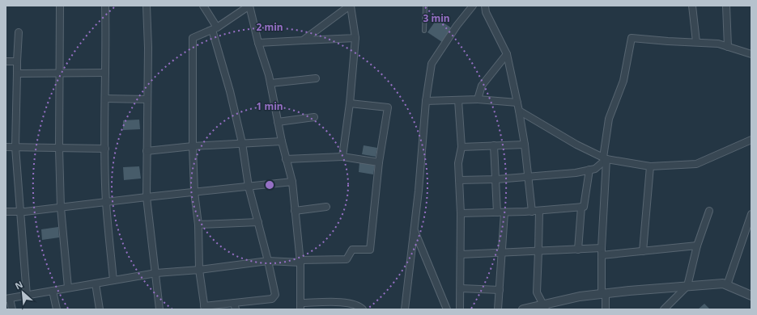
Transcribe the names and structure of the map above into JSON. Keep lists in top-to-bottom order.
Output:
{
  "north": "top left",
  "rings": ["3 min", "2 min", "1 min"]
}
